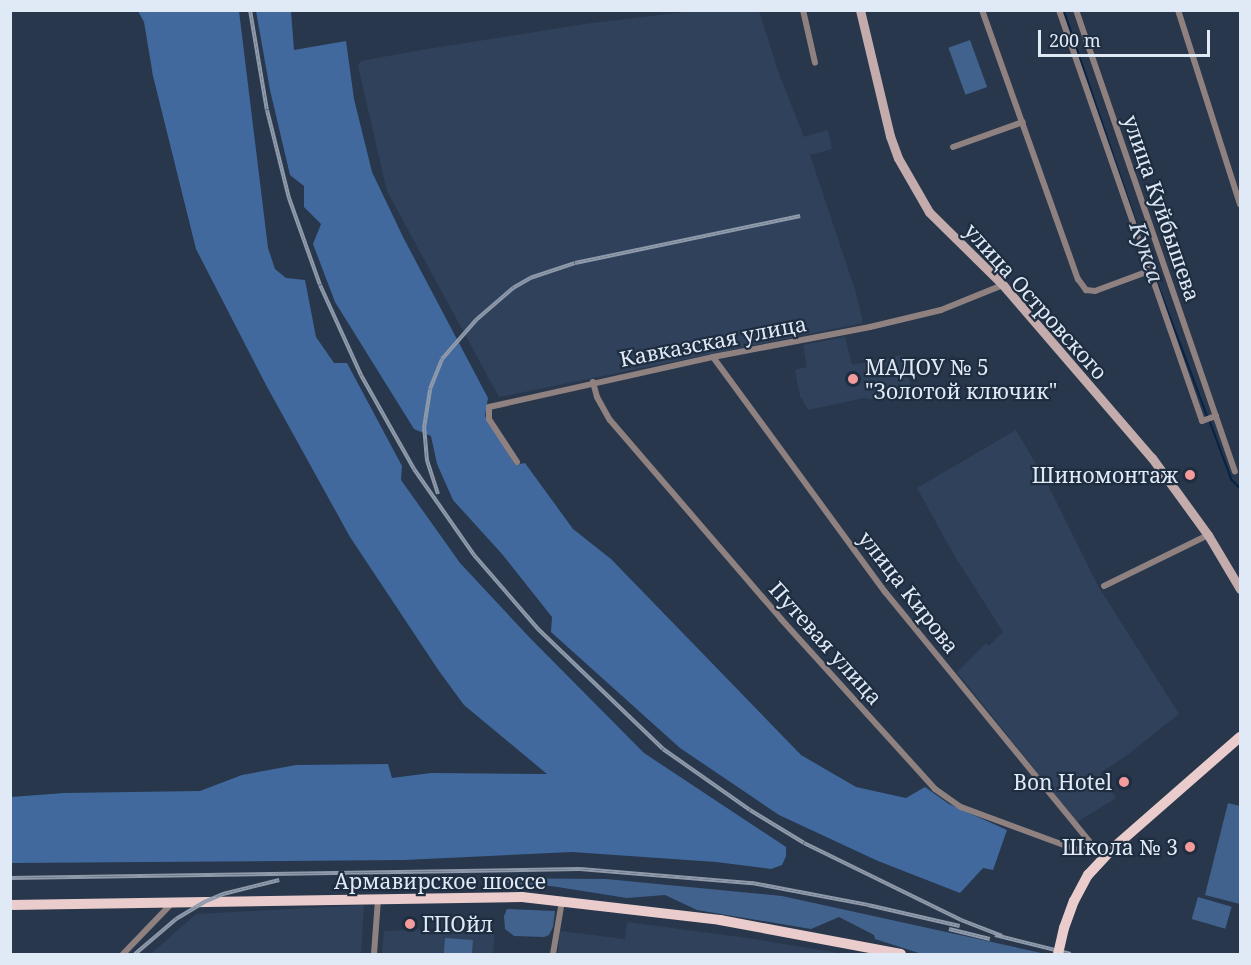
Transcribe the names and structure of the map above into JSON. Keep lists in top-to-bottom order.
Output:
{
  "streets": {
    "main road": ["Армавирское шоссе"],
    "street": [
      "улица Куйбышева",
      "улица Островского",
      "Кавказская улица",
      "улица Кирова",
      "Путевая улица"
    ]
  },
  "crossings": [
    ["улица Островского", "Кавказская улица"],
    ["Кавказская улица", "улица Кирова"],
    ["Кавказская улица", "Путевая улица"],
    ["улица Кирова", "Путевая улица"]
  ],
  "water": ["Кукса"],
  "places": [
    "МАДОУ № 5 \"Золотой ключик\"",
    "Шиномонтаж",
    "Bon Hotel",
    "Школа № 3",
    "ГПОйл"
  ],
  "scale_bar": "200 m"
}
